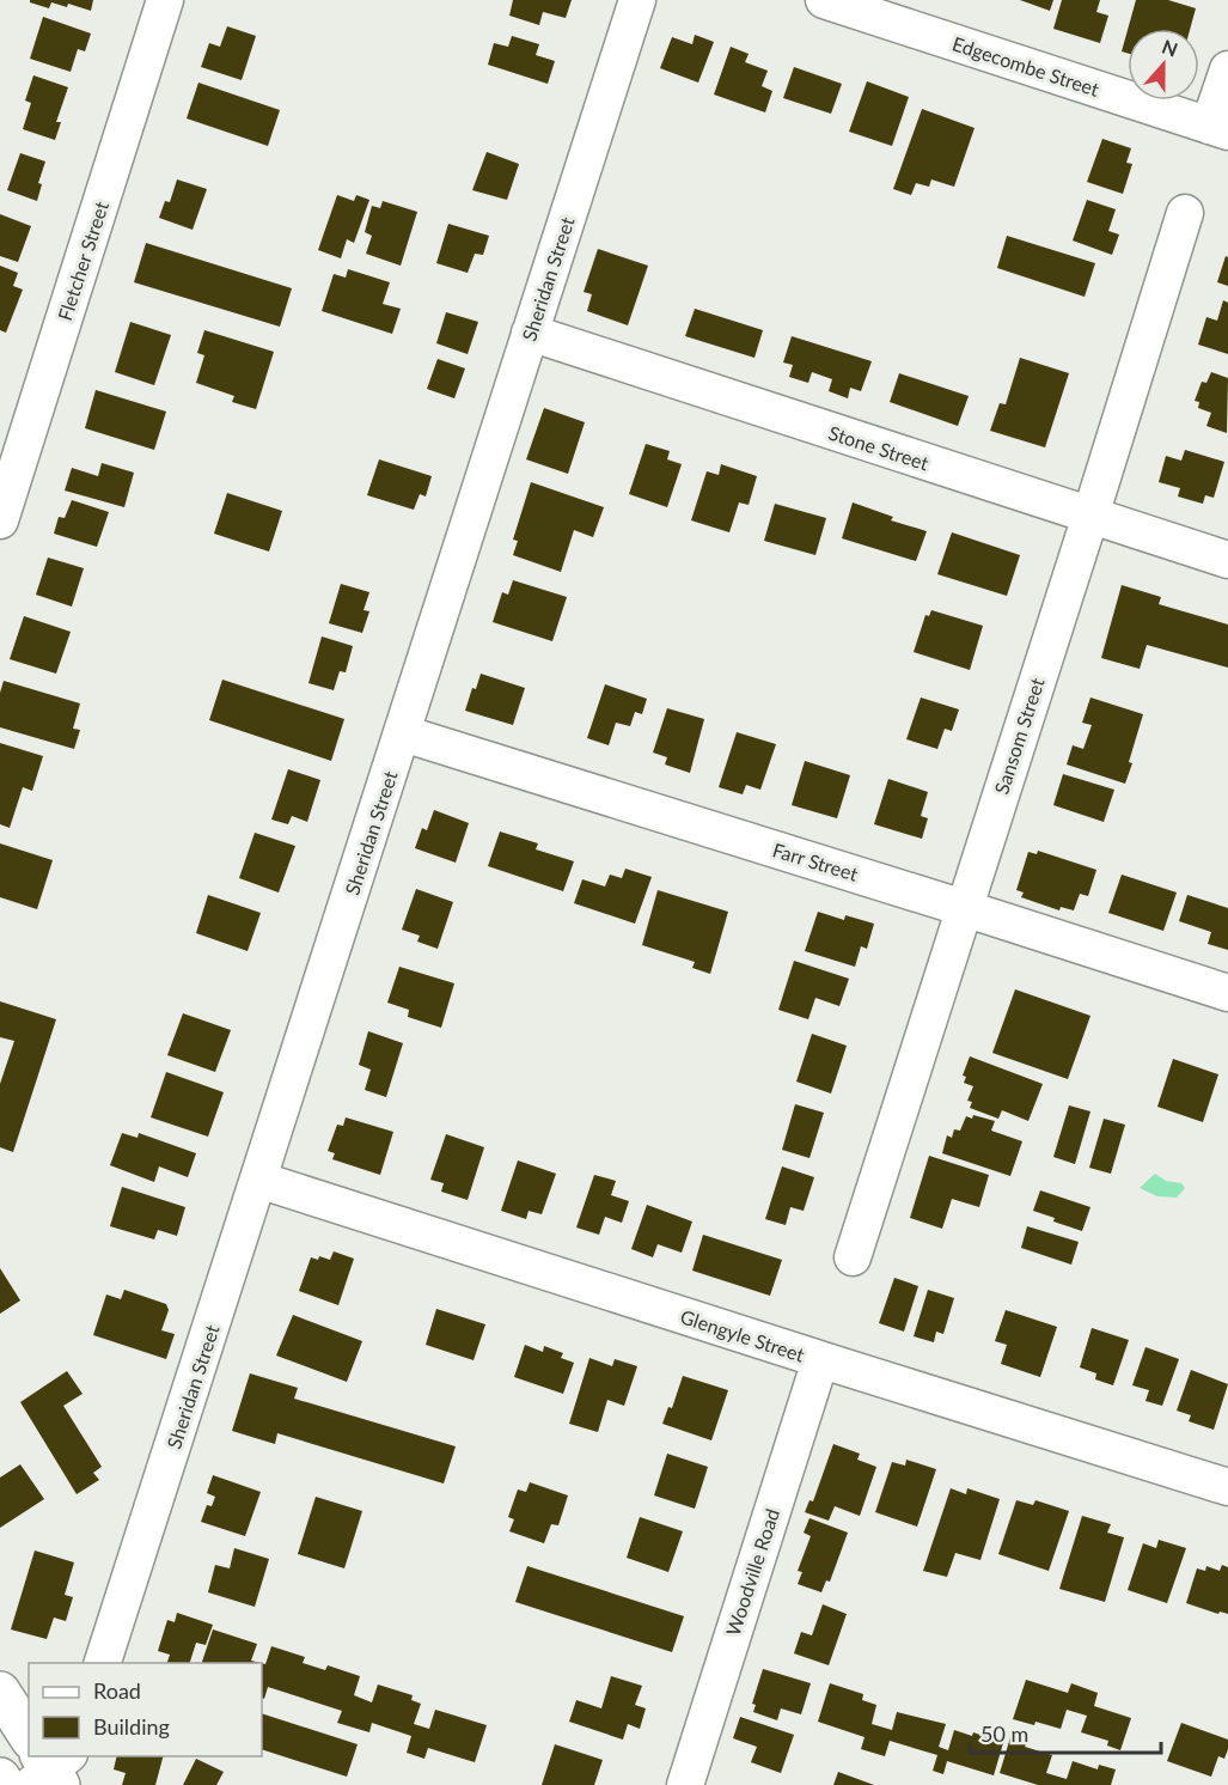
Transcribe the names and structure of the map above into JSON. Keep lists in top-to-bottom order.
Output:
{
  "streets": {
    "street": [
      "Edgecombe Street",
      "Fletcher Street",
      "Sheridan Street",
      "Stone Street",
      "Sansom Street",
      "Farr Street",
      "Glengyle Street",
      "Woodville Road"
    ]
  },
  "crossings": [
    ["Sheridan Street", "Stone Street"],
    ["Sheridan Street", "Farr Street"],
    ["Sheridan Street", "Glengyle Street"],
    ["Stone Street", "Sansom Street"],
    ["Sansom Street", "Farr Street"],
    ["Glengyle Street", "Woodville Road"]
  ],
  "legend": ["Road", "Building"],
  "scale_bar": "50 m",
  "north": "top"
}
